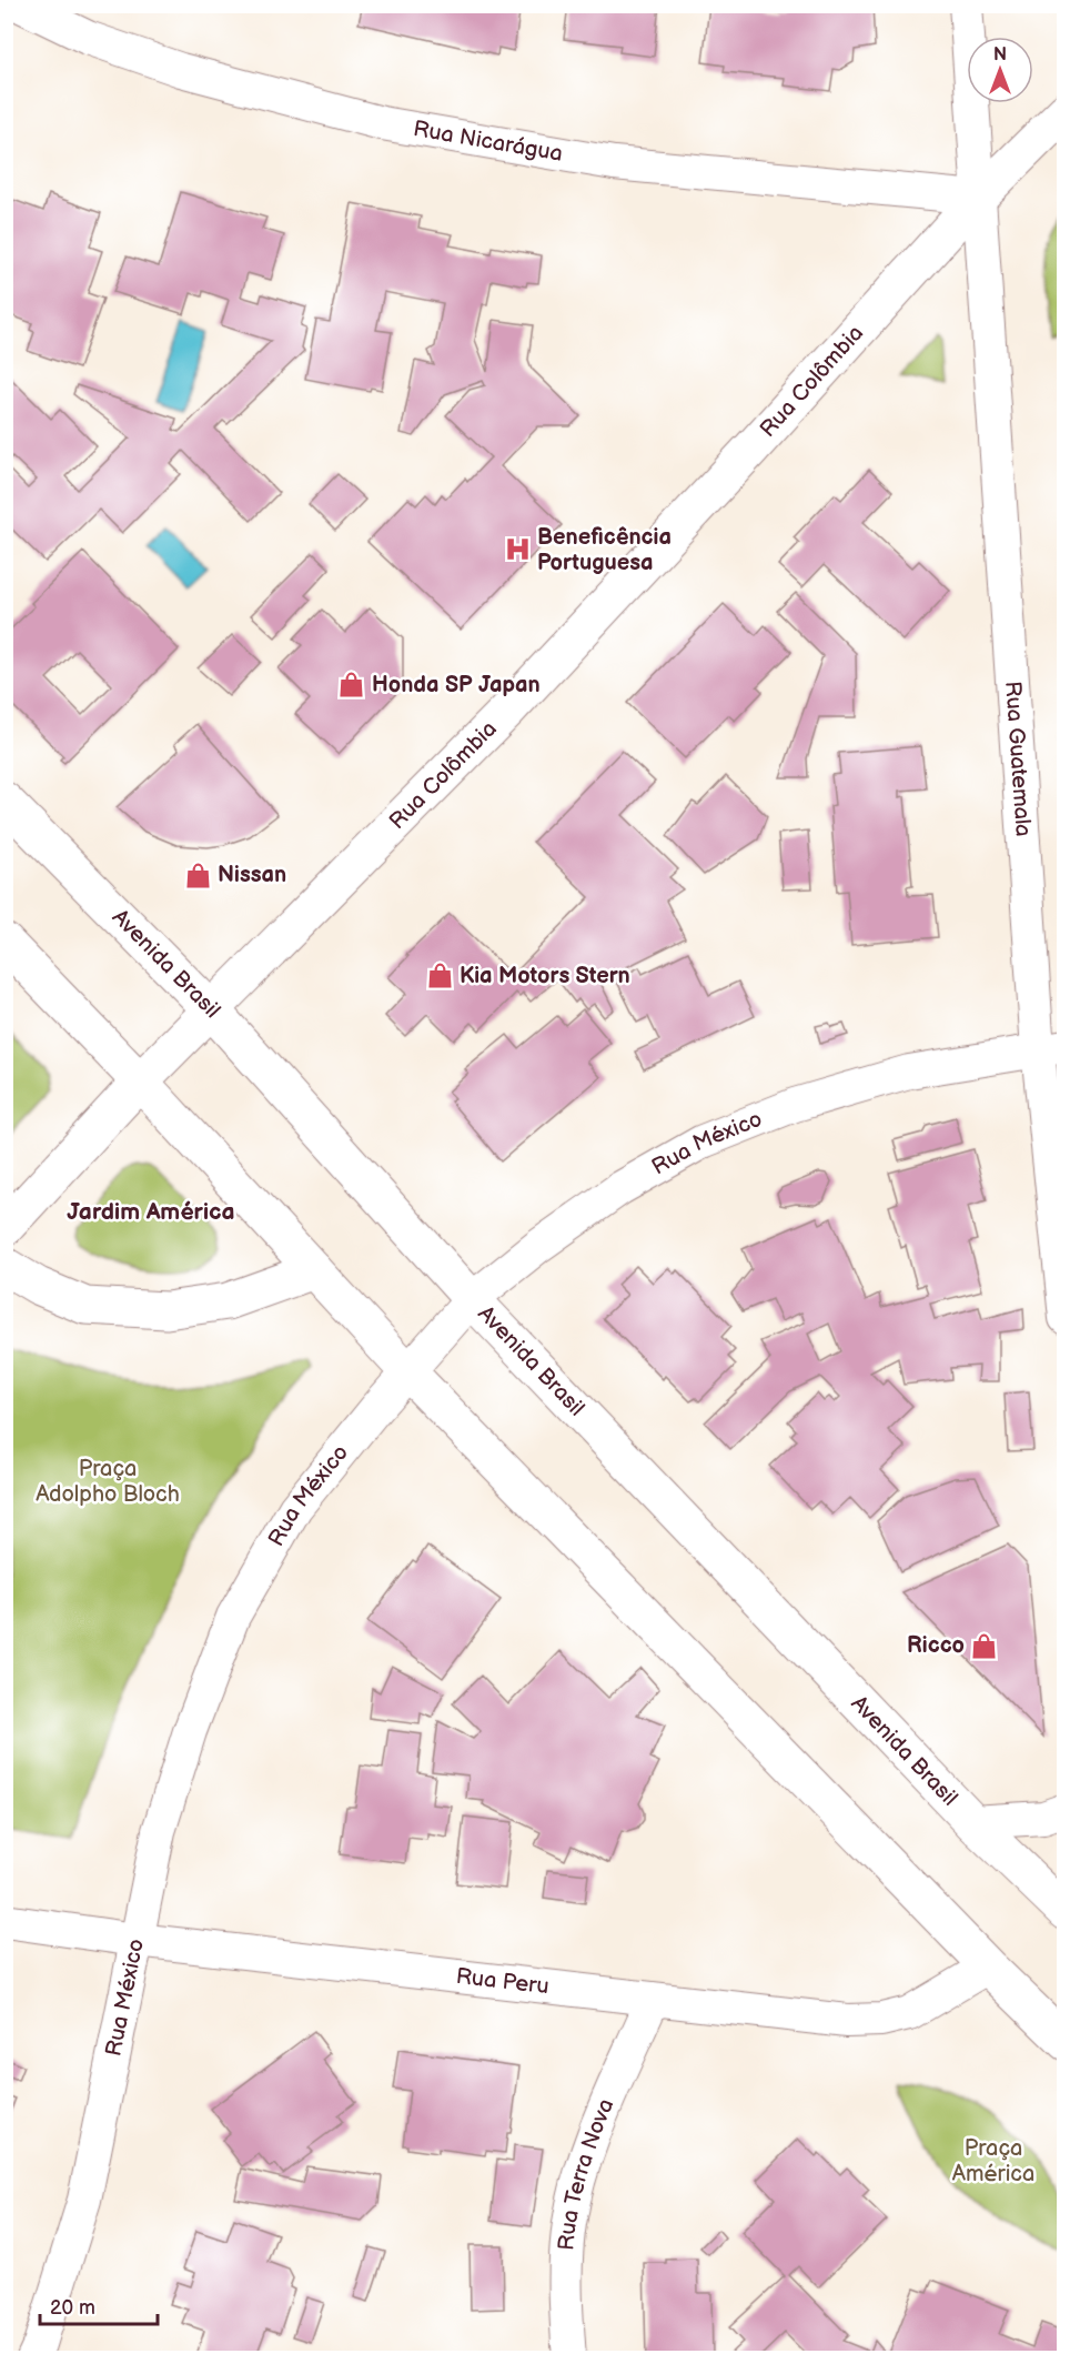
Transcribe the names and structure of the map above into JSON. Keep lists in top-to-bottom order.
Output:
{
  "streets": {
    "main road": ["Rua Colômbia", "Avenida Brasil"],
    "street": [
      "Rua Nicarágua",
      "Rua Guatemala",
      "Rua México",
      "Rua Peru",
      "Rua Terra Nova"
    ]
  },
  "crossings": [
    ["Rua Nicarágua", "Rua Colômbia"],
    ["Rua Nicarágua", "Rua Guatemala"],
    ["Rua Colômbia", "Rua Guatemala"],
    ["Rua Colômbia", "Avenida Brasil"],
    ["Rua Guatemala", "Rua México"],
    ["Avenida Brasil", "Rua México"],
    ["Rua México", "Rua Peru"],
    ["Rua Peru", "Rua Terra Nova"]
  ],
  "districts": ["Jardim América"],
  "parks": ["Praça Adolpho Bloch", "Praça América"],
  "places": {
    "hospital": ["Beneficência Portuguesa"],
    "shop": [
      "Honda SP Japan",
      "Nissan",
      "Kia Motors Stern",
      "Ricco"
    ]
  },
  "scale_bar": "20 m",
  "north": "top"
}
